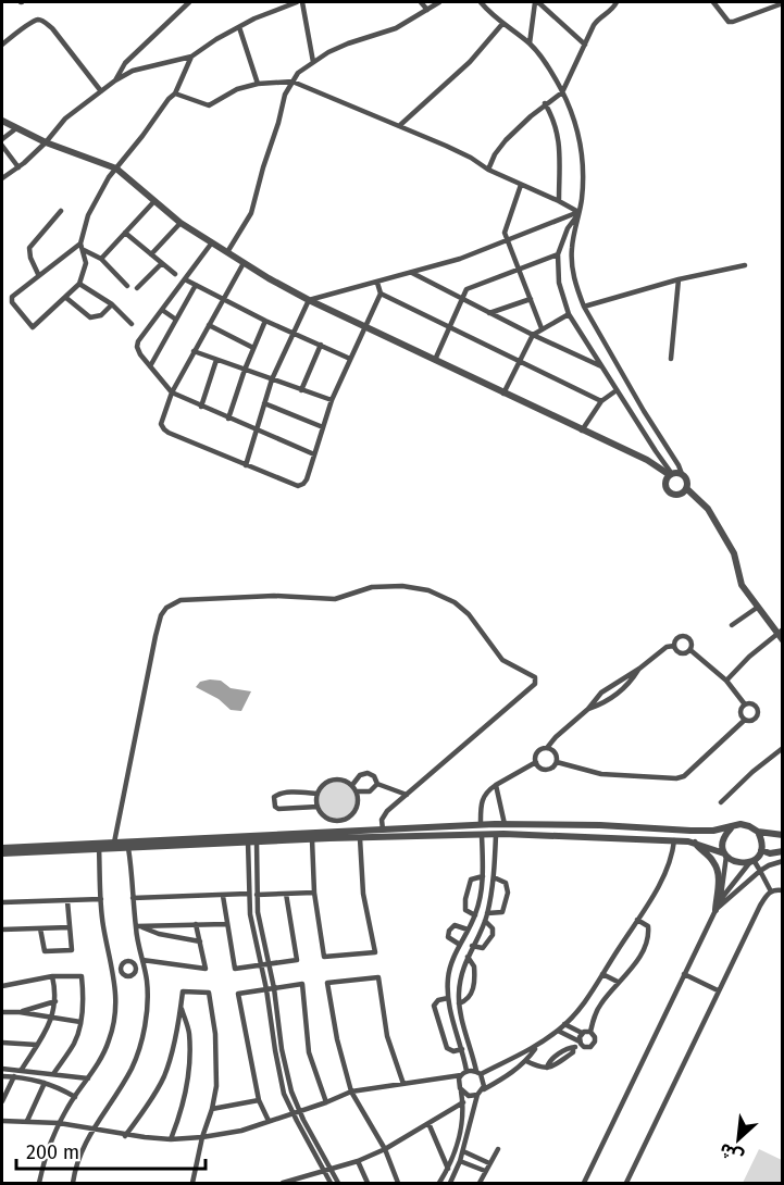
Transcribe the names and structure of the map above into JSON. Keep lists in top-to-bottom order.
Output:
{
  "scale_bar": "200 m",
  "north": "bottom left"
}
